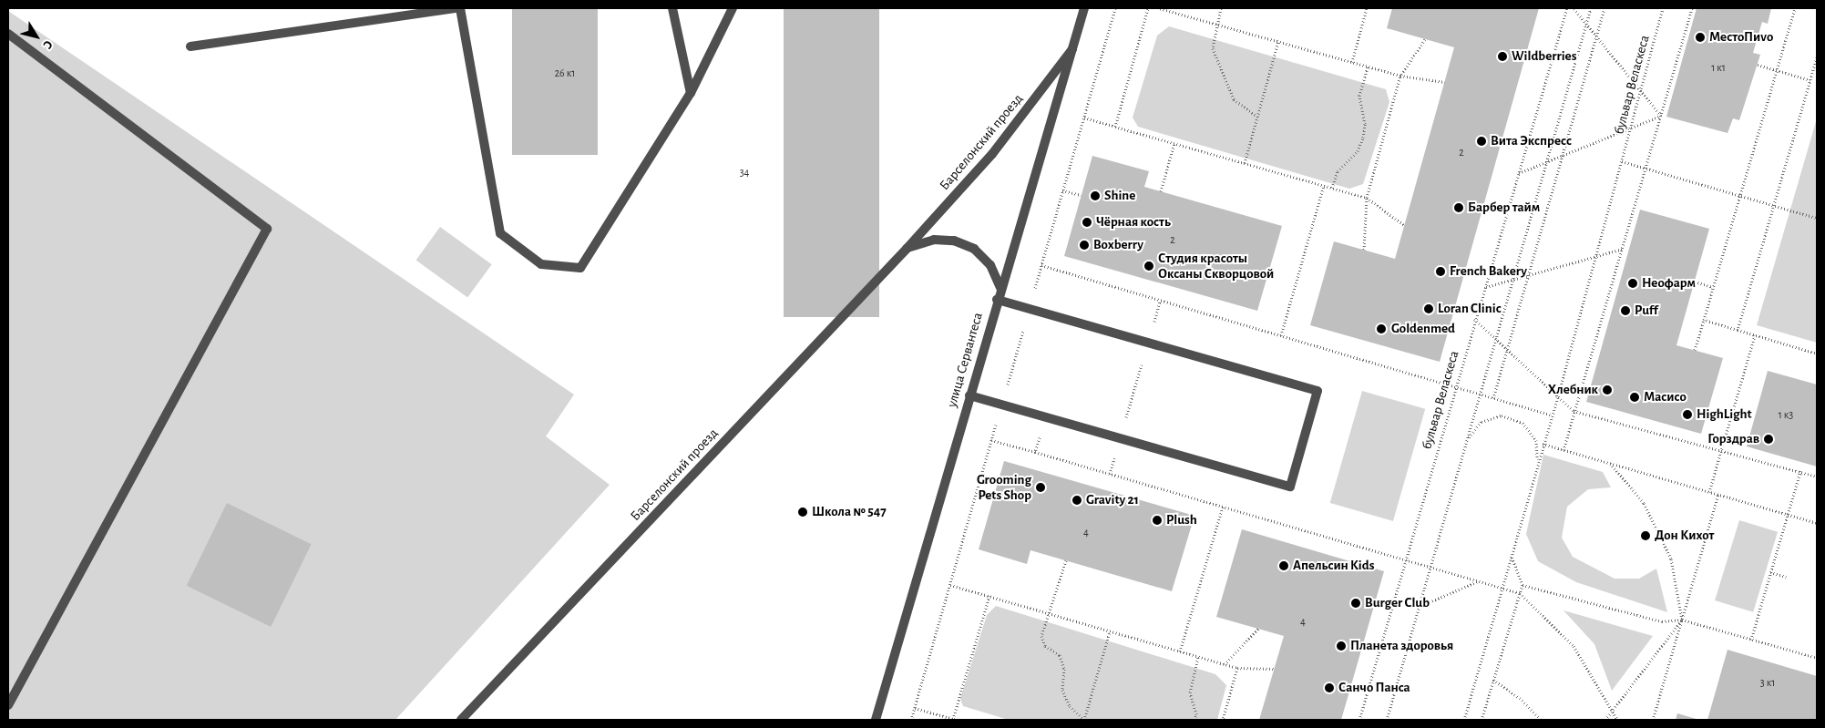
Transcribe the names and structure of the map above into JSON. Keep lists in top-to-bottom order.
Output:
{
  "streets": {
    "street": ["Барселонский проезд", "улица Сервантеса"],
    "path": ["бульвар Веласкеса"]
  },
  "crossings": [
    ["Барселонский проезд", "улица Сервантеса"]
  ],
  "places": [
    "МестоПиvо",
    "Wildberries",
    "Вита Экспресс",
    "Shine",
    "Барбер тайм",
    "Чёрная кость",
    "Boxberry",
    "Студия красоты Оксаны Скворцовой",
    "French Bakery",
    "Неофарм",
    "Loran Clinic",
    "Puff",
    "Goldenmed",
    "Хлебник",
    "Масисо",
    "HighLight",
    "Горздрав",
    "Grooming Pets Shop",
    "Gravity 21",
    "Школа № 547",
    "Plush",
    "Дон Кихот",
    "Апельсин Kids",
    "Burger Club",
    "Планета здоровья",
    "Санчо Панса"
  ],
  "house_numbers": [
    "1 к1",
    "26 к1",
    "2",
    "34",
    "2",
    "1 к3",
    "4",
    "4",
    "3 к1"
  ],
  "north": "bottom right"
}
